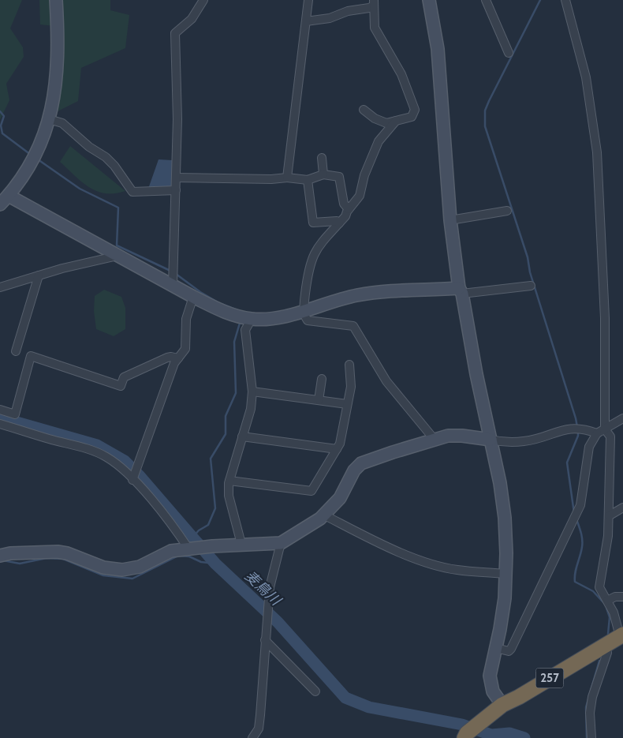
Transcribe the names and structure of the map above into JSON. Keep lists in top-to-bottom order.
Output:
{
  "streets": {
    "highway": ["257"]
  },
  "water": ["麦鳥川"]
}
